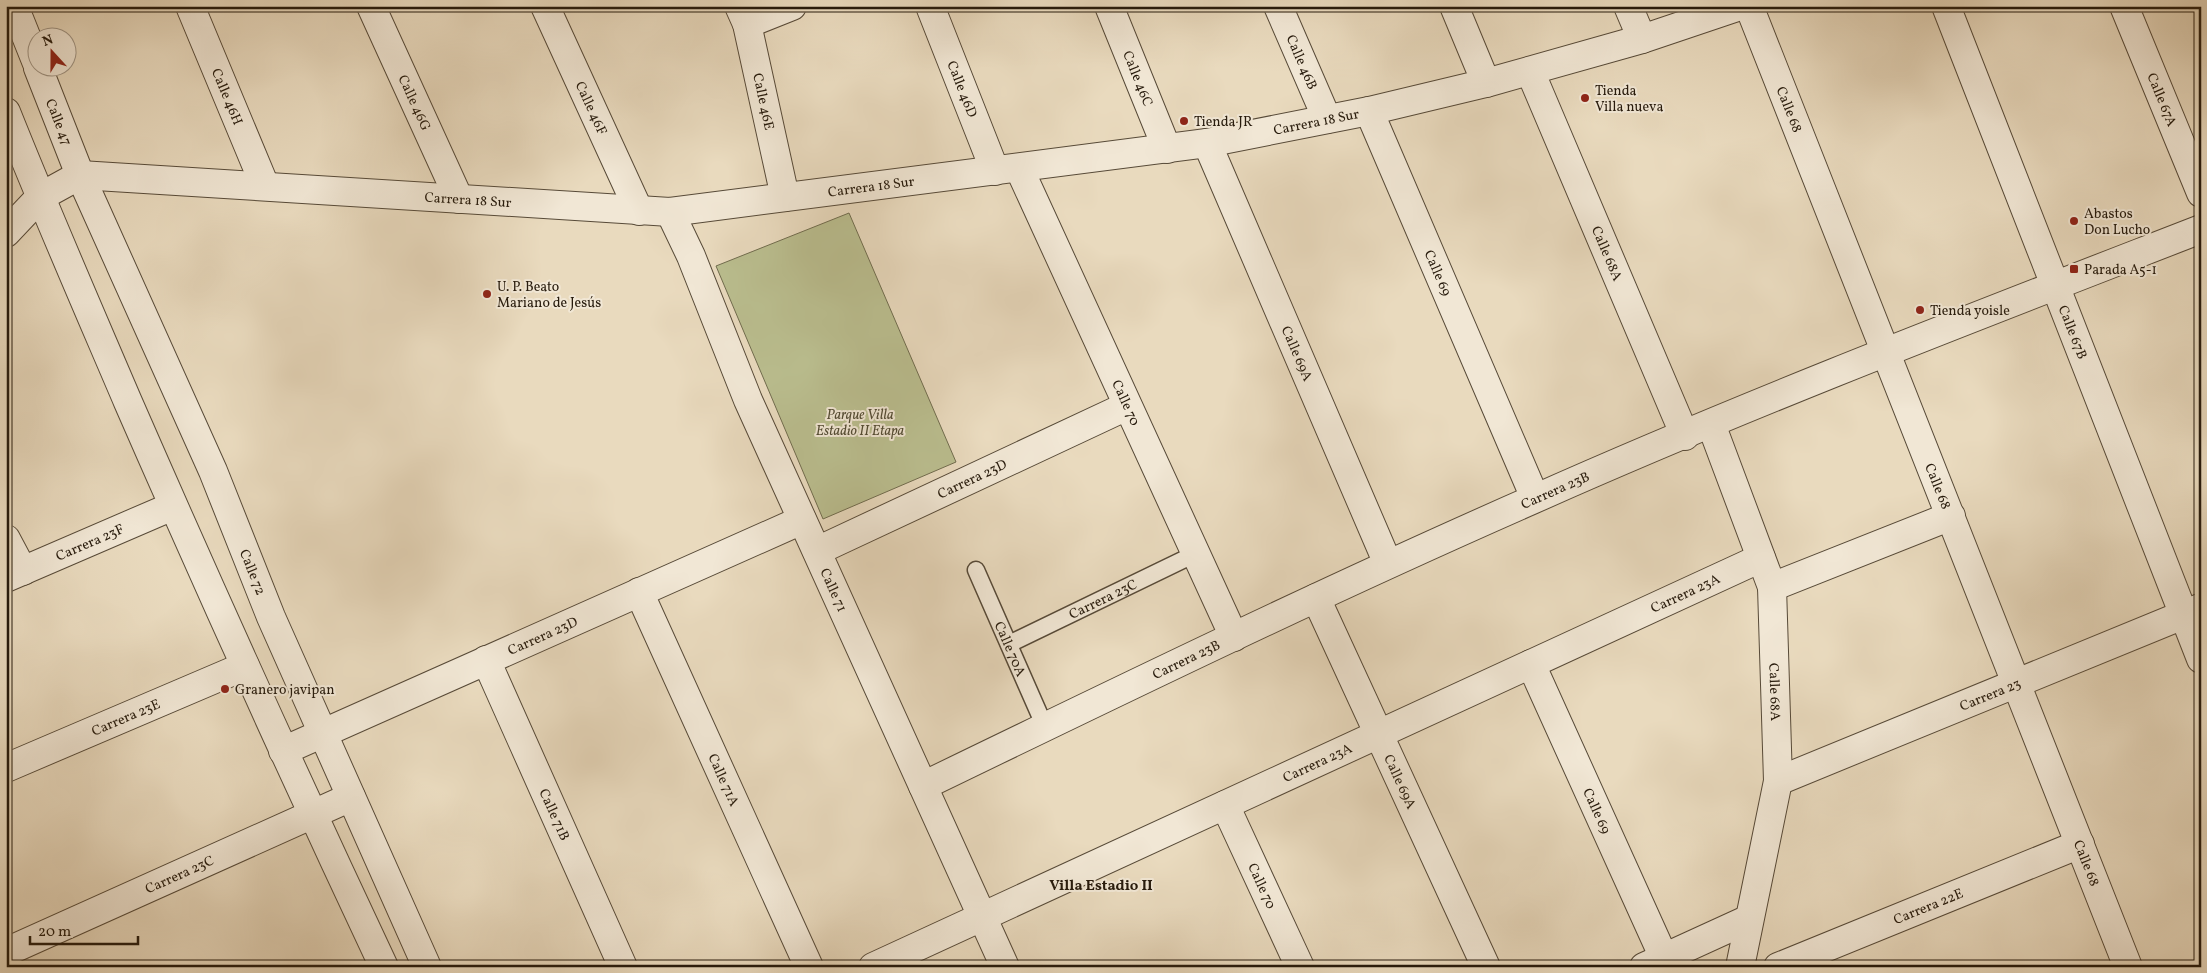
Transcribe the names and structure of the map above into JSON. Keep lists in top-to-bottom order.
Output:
{
  "streets": {
    "street": [
      "Calle 46B",
      "Calle 46C",
      "Calle 46D",
      "Calle 46H",
      "Calle 67A",
      "Calle 46E",
      "Calle 46G",
      "Calle 46F",
      "Calle 68",
      "Calle 47",
      "Carrera 18 Sur",
      "Calle 68A",
      "Calle 69",
      "Calle 67B",
      "Calle 69A",
      "Calle 70",
      "Carrera 23D",
      "Carrera 23B",
      "Carrera 23F",
      "Calle 72",
      "Calle 71",
      "Carrera 23A",
      "Carrera 23C",
      "Carrera 23",
      "Carrera 23E",
      "Calle 71A",
      "Calle 71B",
      "Carrera 22E"
    ],
    "lane": ["Calle 70A"]
  },
  "crossings": [
    ["Calle 46B", "Carrera 18 Sur"],
    ["Calle 46C", "Carrera 18 Sur"],
    ["Calle 46D", "Carrera 18 Sur"],
    ["Calle 46D", "Calle 70"],
    ["Calle 46H", "Carrera 18 Sur"],
    ["Calle 46E", "Carrera 18 Sur"],
    ["Calle 46G", "Carrera 18 Sur"],
    ["Calle 46F", "Carrera 18 Sur"],
    ["Calle 68", "Carrera 23B"],
    ["Calle 68", "Carrera 23"],
    ["Calle 68", "Carrera 22E"],
    ["Calle 47", "Carrera 18 Sur"],
    ["Calle 47", "Calle 72"],
    ["Carrera 18 Sur", "Calle 68A"],
    ["Carrera 18 Sur", "Calle 69"],
    ["Carrera 18 Sur", "Calle 69A"],
    ["Carrera 18 Sur", "Calle 70"],
    ["Carrera 18 Sur", "Calle 72"],
    ["Carrera 18 Sur", "Calle 71"],
    ["Calle 68A", "Carrera 23B"],
    ["Calle 68A", "Carrera 23A"],
    ["Calle 68A", "Carrera 23"],
    ["Calle 69", "Carrera 23B"],
    ["Calle 69", "Carrera 23A"],
    ["Calle 67B", "Carrera 23B"],
    ["Calle 67B", "Carrera 23"],
    ["Calle 69A", "Carrera 23B"],
    ["Calle 69A", "Carrera 23A"],
    ["Calle 70", "Carrera 23D"],
    ["Calle 70", "Carrera 23B"],
    ["Calle 70", "Carrera 23A"],
    ["Calle 70", "Carrera 23C"],
    ["Carrera 23D", "Calle 72"],
    ["Carrera 23D", "Calle 71"],
    ["Carrera 23D", "Calle 71A"],
    ["Carrera 23D", "Calle 71B"],
    ["Carrera 23B", "Calle 71"],
    ["Carrera 23B", "Calle 70A"],
    ["Calle 72", "Carrera 23C"],
    ["Calle 71", "Carrera 23A"],
    ["Carrera 23C", "Calle 70A"]
  ],
  "districts": ["Villa Estadio II"],
  "parks": ["Parque Villa Estadio II Etapa"],
  "places": {
    "other": [
      "Tienda Villa nueva",
      "Tienda JR",
      "Abastos Don Lucho",
      "U. P. Beato Mariano de Jesús",
      "Tienda yoisle",
      "Granero javipan"
    ],
    "transit": ["Parada A5-1"]
  },
  "scale_bar": "20 m",
  "north": "top"
}
